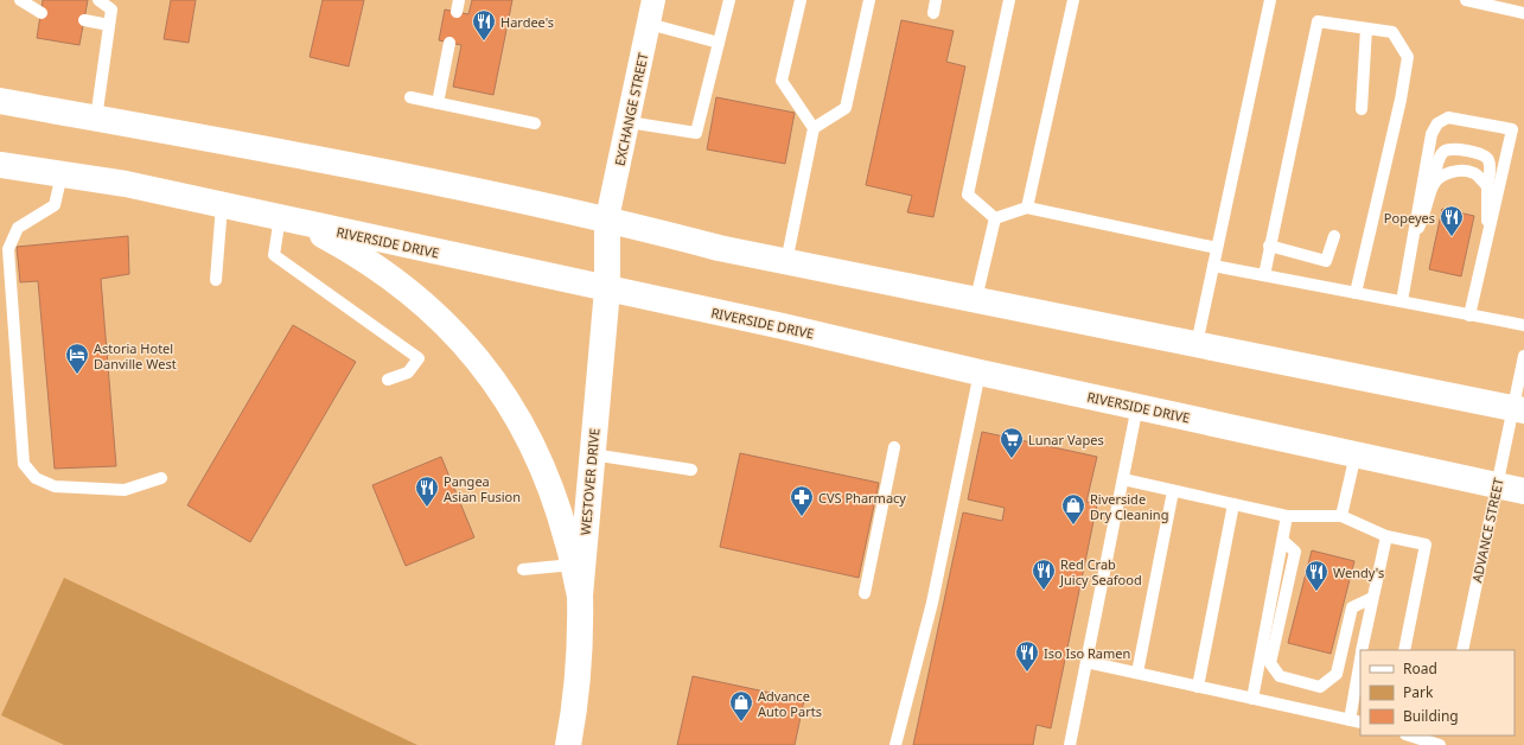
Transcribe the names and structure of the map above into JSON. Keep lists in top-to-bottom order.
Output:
{
  "streets": {
    "main road": ["RIVERSIDE DRIVE", "WESTOVER DRIVE"],
    "street": ["EXCHANGE STREET"],
    "lane": ["ADVANCE STREET"]
  },
  "crossings": [
    ["EXCHANGE STREET", "WESTOVER DRIVE"],
    ["RIVERSIDE DRIVE", "WESTOVER DRIVE"],
    ["RIVERSIDE DRIVE", "ADVANCE STREET"]
  ],
  "places": {
    "restaurant": [
      "Hardee's",
      "Popeyes",
      "Pangea Asian Fusion",
      "Red Crab Juicy Seafood",
      "Wendy's",
      "Iso Iso Ramen"
    ],
    "hotel": ["Astoria Hotel Danville West"],
    "supermarket": ["Lunar Vapes"],
    "pharmacy": ["CVS Pharmacy"],
    "shop": ["Riverside Dry Cleaning", "Advance Auto Parts"]
  },
  "legend": ["Road", "Park", "Building"]
}
